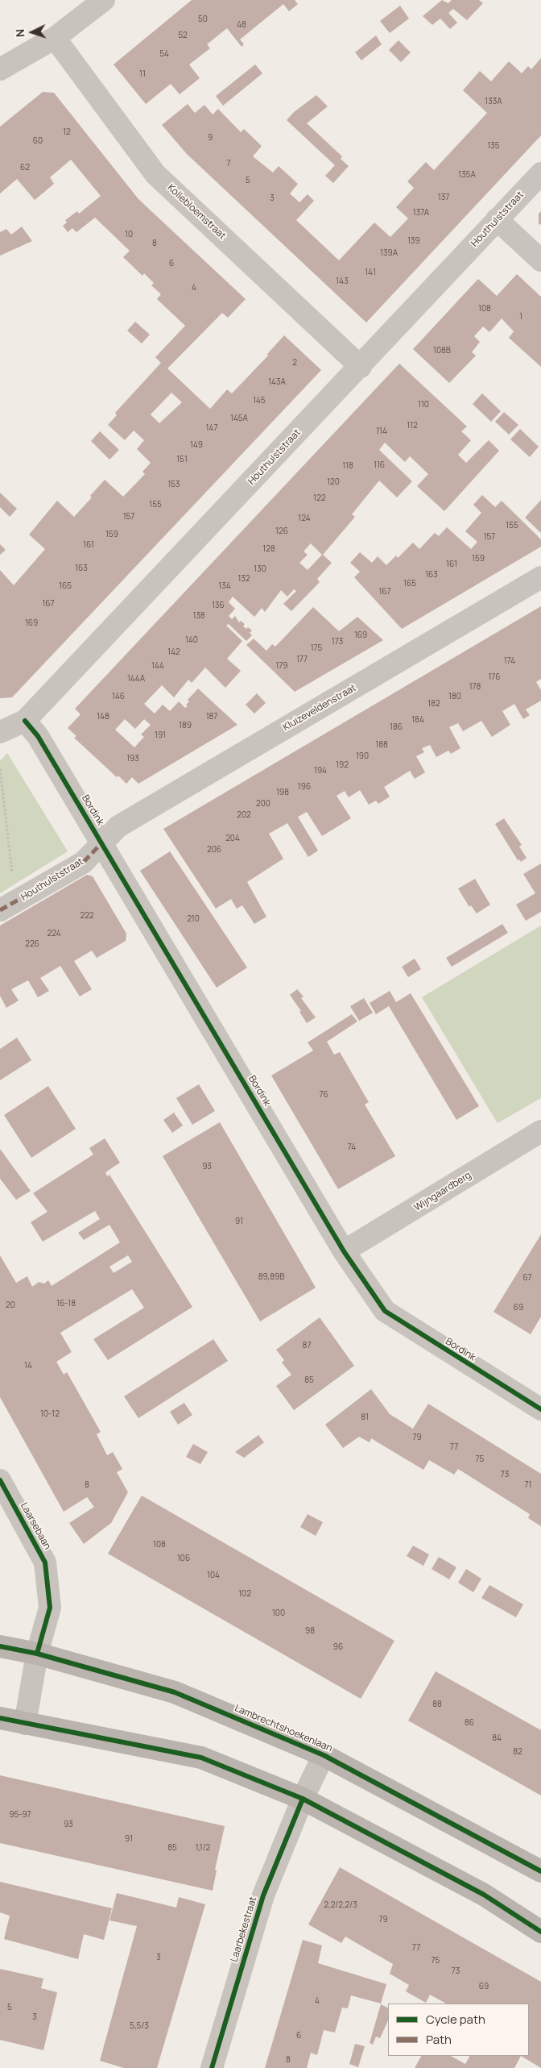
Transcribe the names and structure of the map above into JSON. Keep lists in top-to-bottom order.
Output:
{
  "streets": {
    "street": [
      "Kollebloemstraat",
      "Houthulststraat",
      "Kluizeveldenstraat",
      "Bordink",
      "Wijngaardberg",
      "Laarsebaan",
      "Lambrechtshoekenlaan",
      "Laarbekestraat"
    ]
  },
  "crossings": [
    ["Kollebloemstraat", "Houthulststraat"],
    ["Houthulststraat", "Kluizeveldenstraat"],
    ["Houthulststraat", "Bordink"],
    ["Kluizeveldenstraat", "Bordink"],
    ["Bordink", "Wijngaardberg"],
    ["Laarsebaan", "Lambrechtshoekenlaan"],
    ["Lambrechtshoekenlaan", "Laarbekestraat"]
  ],
  "house_numbers": [
    "50",
    "48",
    "52",
    "54",
    "11",
    "133A",
    "12",
    "9",
    "60",
    "135",
    "7",
    "62",
    "135A",
    "5",
    "137",
    "3",
    "137A",
    "10",
    "139",
    "8",
    "139A",
    "6",
    "141",
    "143",
    "4",
    "108",
    "1",
    "108B",
    "2",
    "143A",
    "145",
    "110",
    "145A",
    "112",
    "147",
    "114",
    "149",
    "151",
    "116",
    "118",
    "120",
    "153",
    "122",
    "155",
    "157",
    "124",
    "155",
    "126",
    "159",
    "157",
    "161",
    "128",
    "159",
    "161",
    "163",
    "130",
    "163",
    "132",
    "165",
    "165",
    "134",
    "167",
    "167",
    "136",
    "138",
    "169",
    "169",
    "140",
    "173",
    "175",
    "142",
    "177",
    "174",
    "144",
    "179",
    "176",
    "144A",
    "178",
    "146",
    "180",
    "182",
    "148",
    "187",
    "184",
    "189",
    "186",
    "191",
    "188",
    "190",
    "193",
    "192",
    "194",
    "196",
    "198",
    "200",
    "202",
    "204",
    "206",
    "222",
    "210",
    "224",
    "226",
    "76",
    "74",
    "93",
    "91",
    "89,89B",
    "67",
    "16-18",
    "20",
    "69",
    "87",
    "14",
    "85",
    "10-12",
    "81",
    "79",
    "77",
    "75",
    "73",
    "8",
    "71",
    "108",
    "106",
    "104",
    "102",
    "100",
    "98",
    "96",
    "88",
    "86",
    "84",
    "82",
    "95-97",
    "93",
    "91",
    "85",
    "1,1/2",
    "2,2/2,2/3",
    "79",
    "77",
    "3",
    "75",
    "73",
    "69",
    "4",
    "5",
    "3",
    "5,5/3",
    "6",
    "8"
  ],
  "legend": ["Cycle path", "Path"],
  "north": "left"
}
